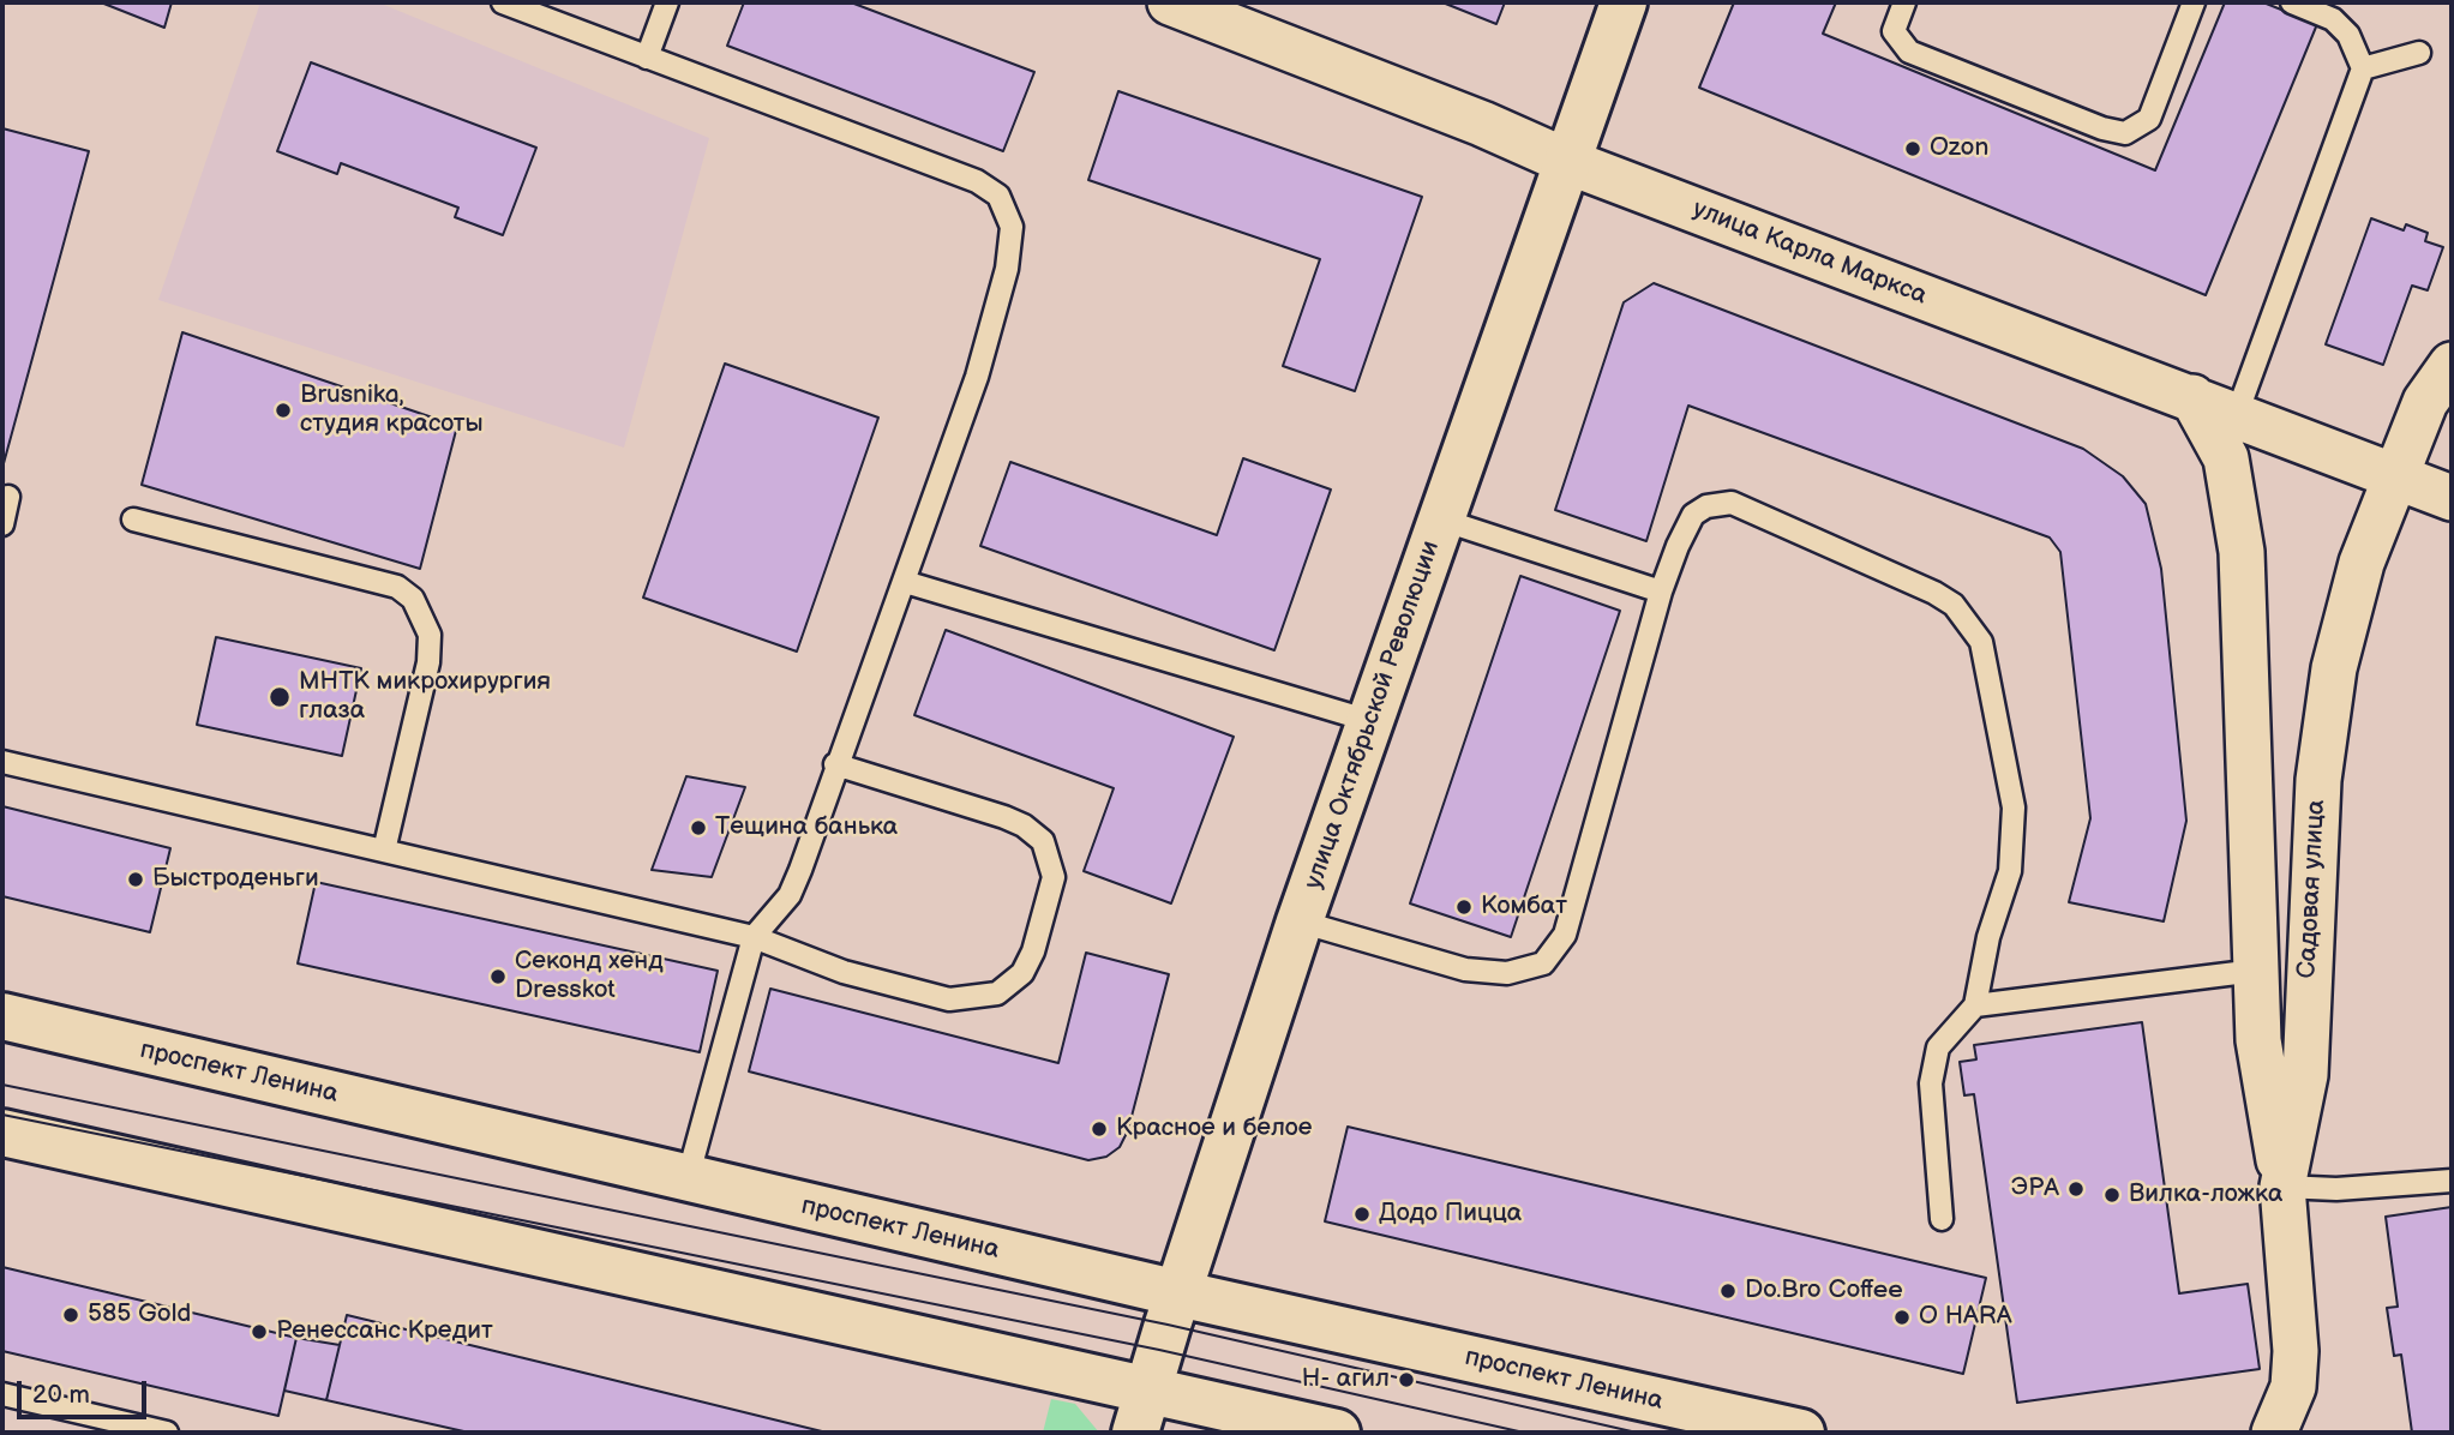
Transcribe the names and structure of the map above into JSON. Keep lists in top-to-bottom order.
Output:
{
  "streets": {
    "main road": ["улица Октябрьской Революции", "проспект Ленина"],
    "street": ["улица Карла Маркса", "Садовая улица"]
  },
  "crossings": [
    ["улица Карла Маркса", "улица Октябрьской Революции"],
    ["улица Карла Маркса", "Садовая улица"],
    ["улица Октябрьской Революции", "проспект Ленина"]
  ],
  "places": [
    "Ozon",
    "Brusnika, студия красоты",
    "МНТК микрохирургия глаза",
    "Тещина банька",
    "Быстроденьги",
    "Комбат",
    "Секонд хенд Dresskot",
    "Красное и белое",
    "ЭРА",
    "Вилка-ложка",
    "Додо Пицца",
    "Do.Bro Coffee",
    "585 Gold",
    "O HARA",
    "Ренессанс Кредит",
    "Н- агил"
  ],
  "scale_bar": "20 m"
}
